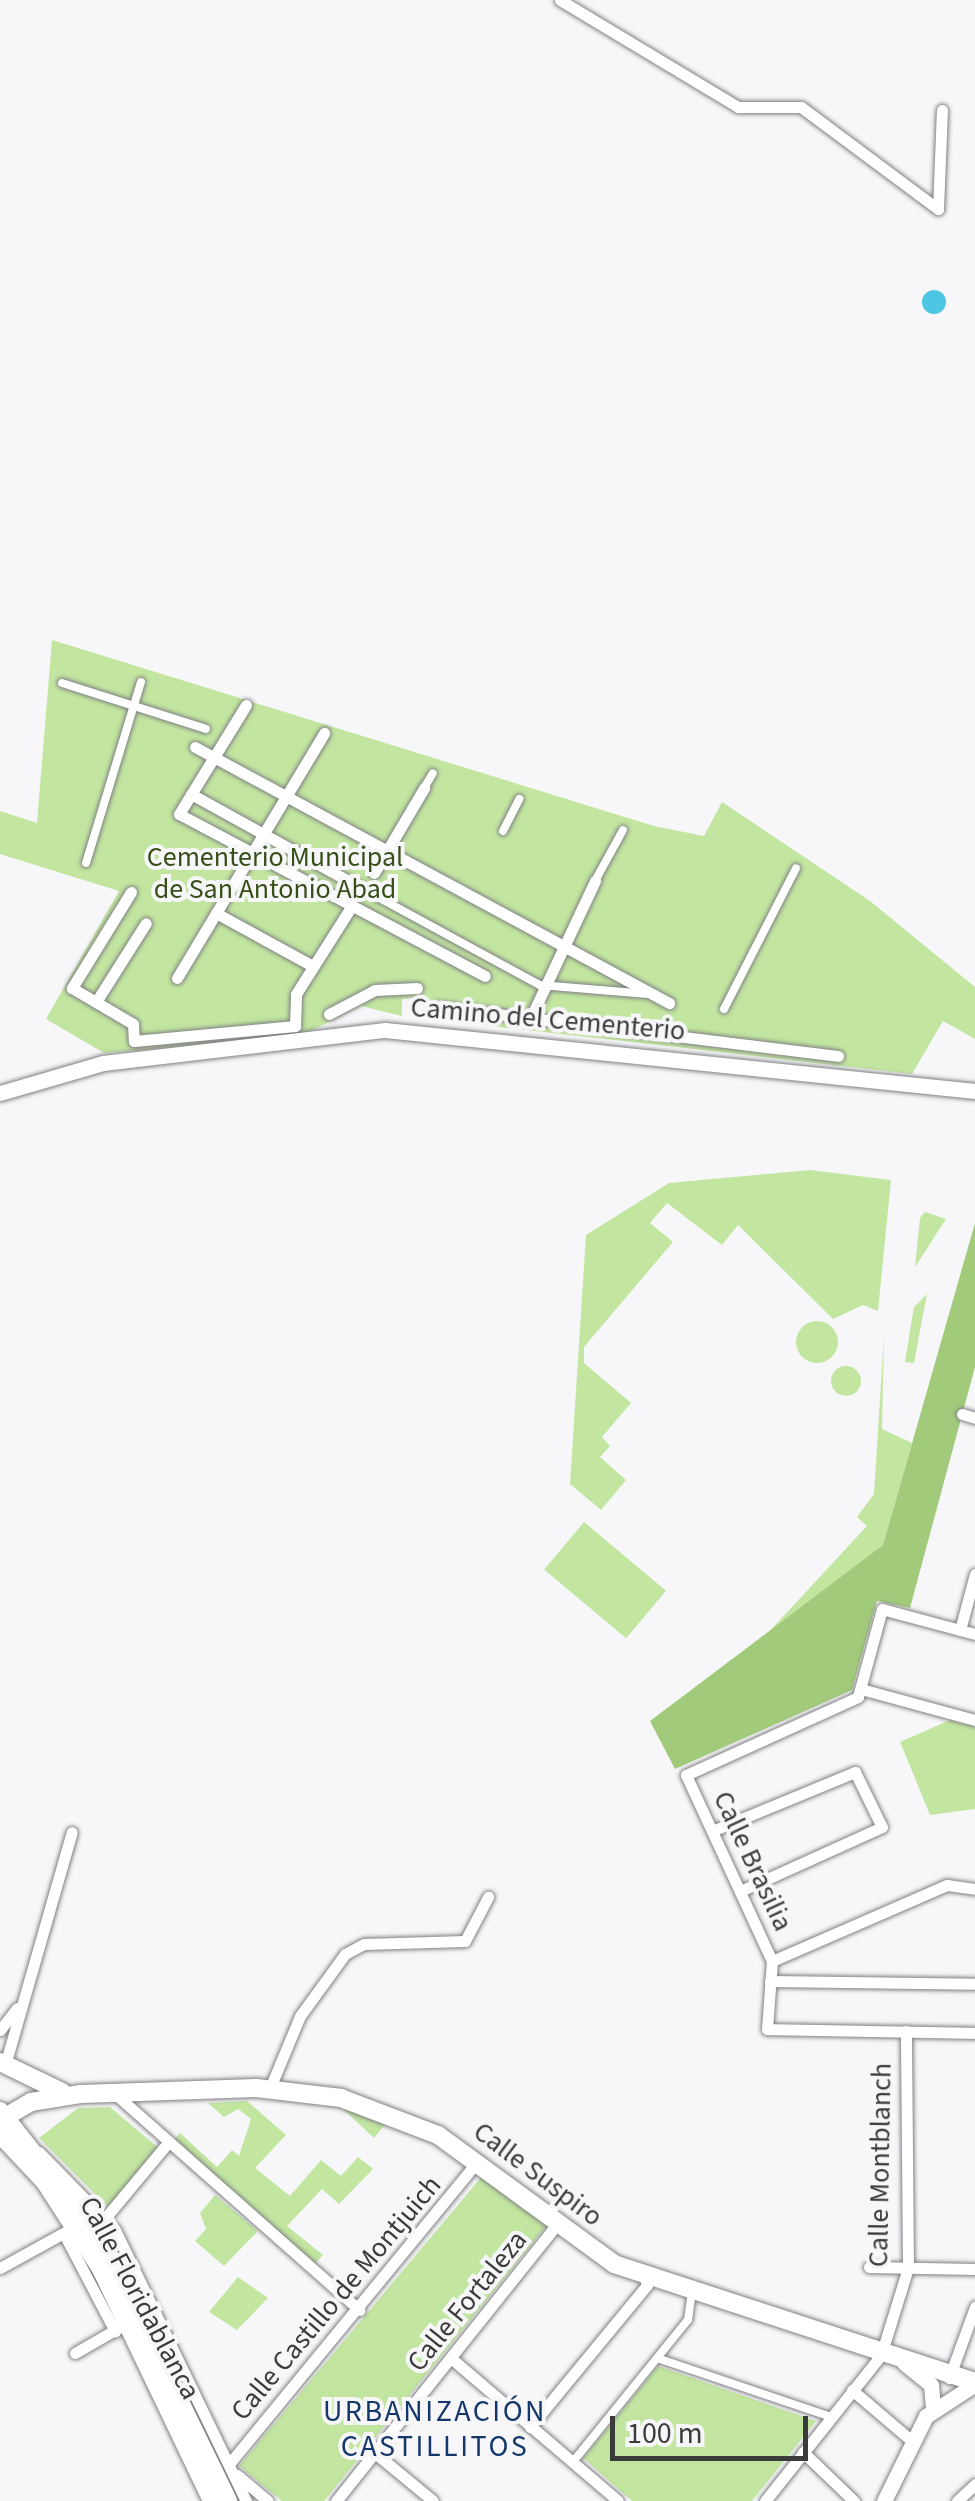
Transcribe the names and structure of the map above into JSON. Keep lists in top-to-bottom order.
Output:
{
  "streets": {
    "main road": ["Camino del Cementerio", "Calle Suspiro", "Calle Floridablanca"],
    "street": [
      "Calle Brasilia",
      "Calle Montblanch",
      "Calle Castillo de Montjuich",
      "Calle Fortaleza"
    ]
  },
  "crossings": [
    ["Calle Brasilia", "Calle Montblanch"],
    ["Calle Montblanch", "Calle Suspiro"],
    ["Calle Suspiro", "Calle Castillo de Montjuich"],
    ["Calle Suspiro", "Calle Fortaleza"],
    ["Calle Floridablanca", "Calle Castillo de Montjuich"]
  ],
  "districts": ["URBANIZACIÓN CASTILLITOS"],
  "parks": ["Cementerio Municipal de San Antonio Abad"],
  "scale_bar": "100 m"
}
